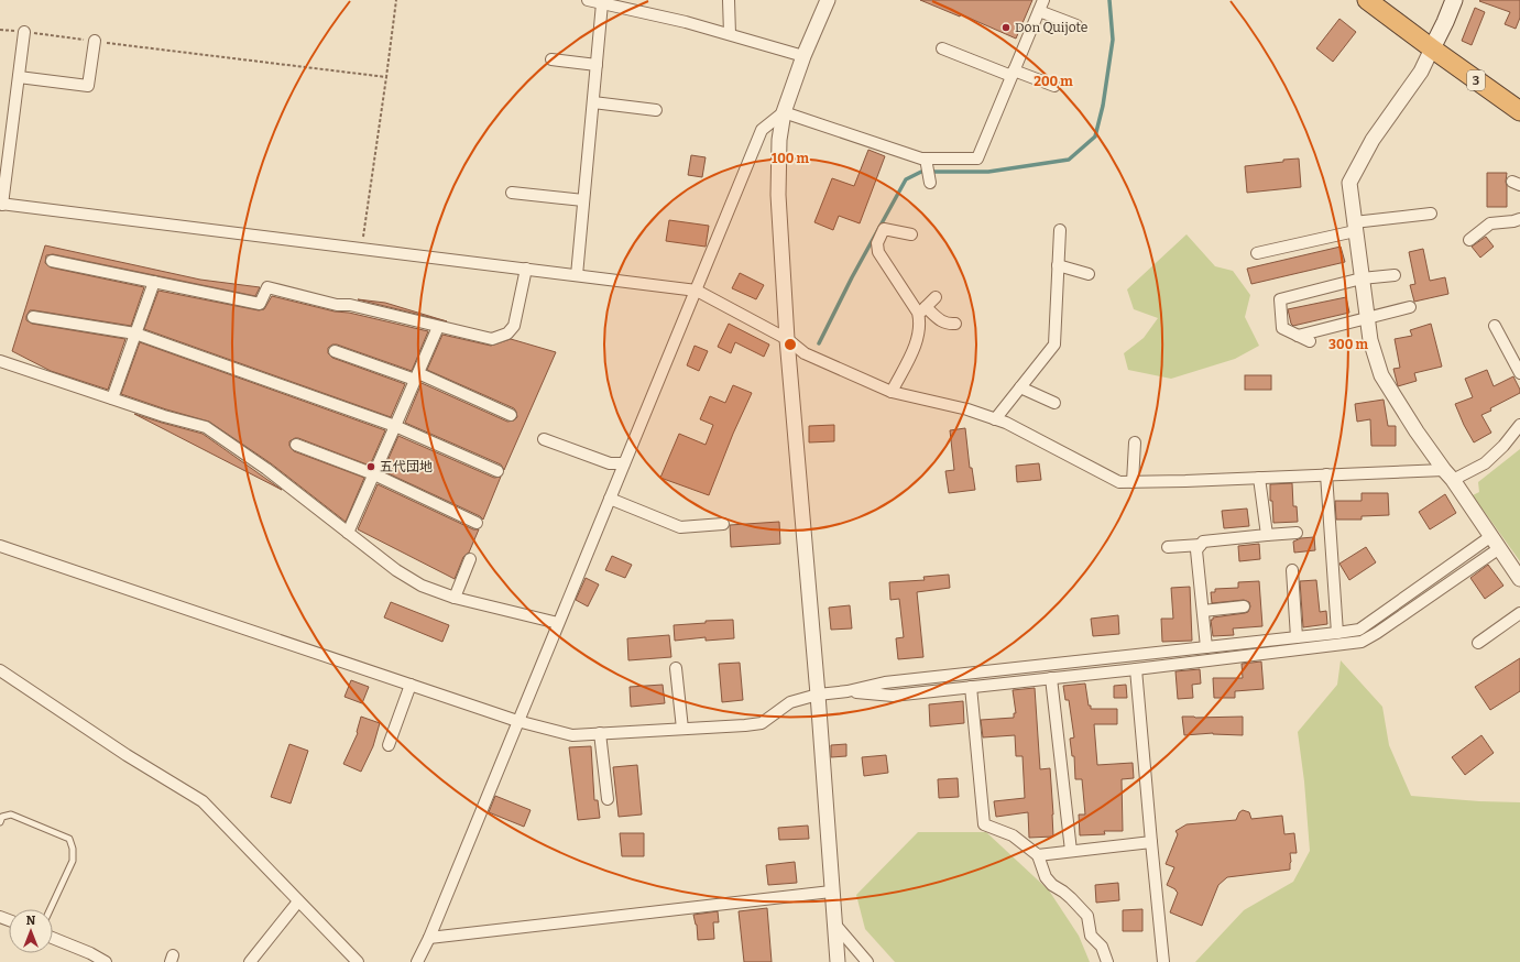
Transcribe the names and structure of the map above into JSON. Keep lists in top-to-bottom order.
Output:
{
  "streets": {
    "highway": ["3"]
  },
  "places": ["Don Quijote", "五代団地"],
  "north": "top",
  "rings": ["200 m", "100 m", "300 m"]
}
